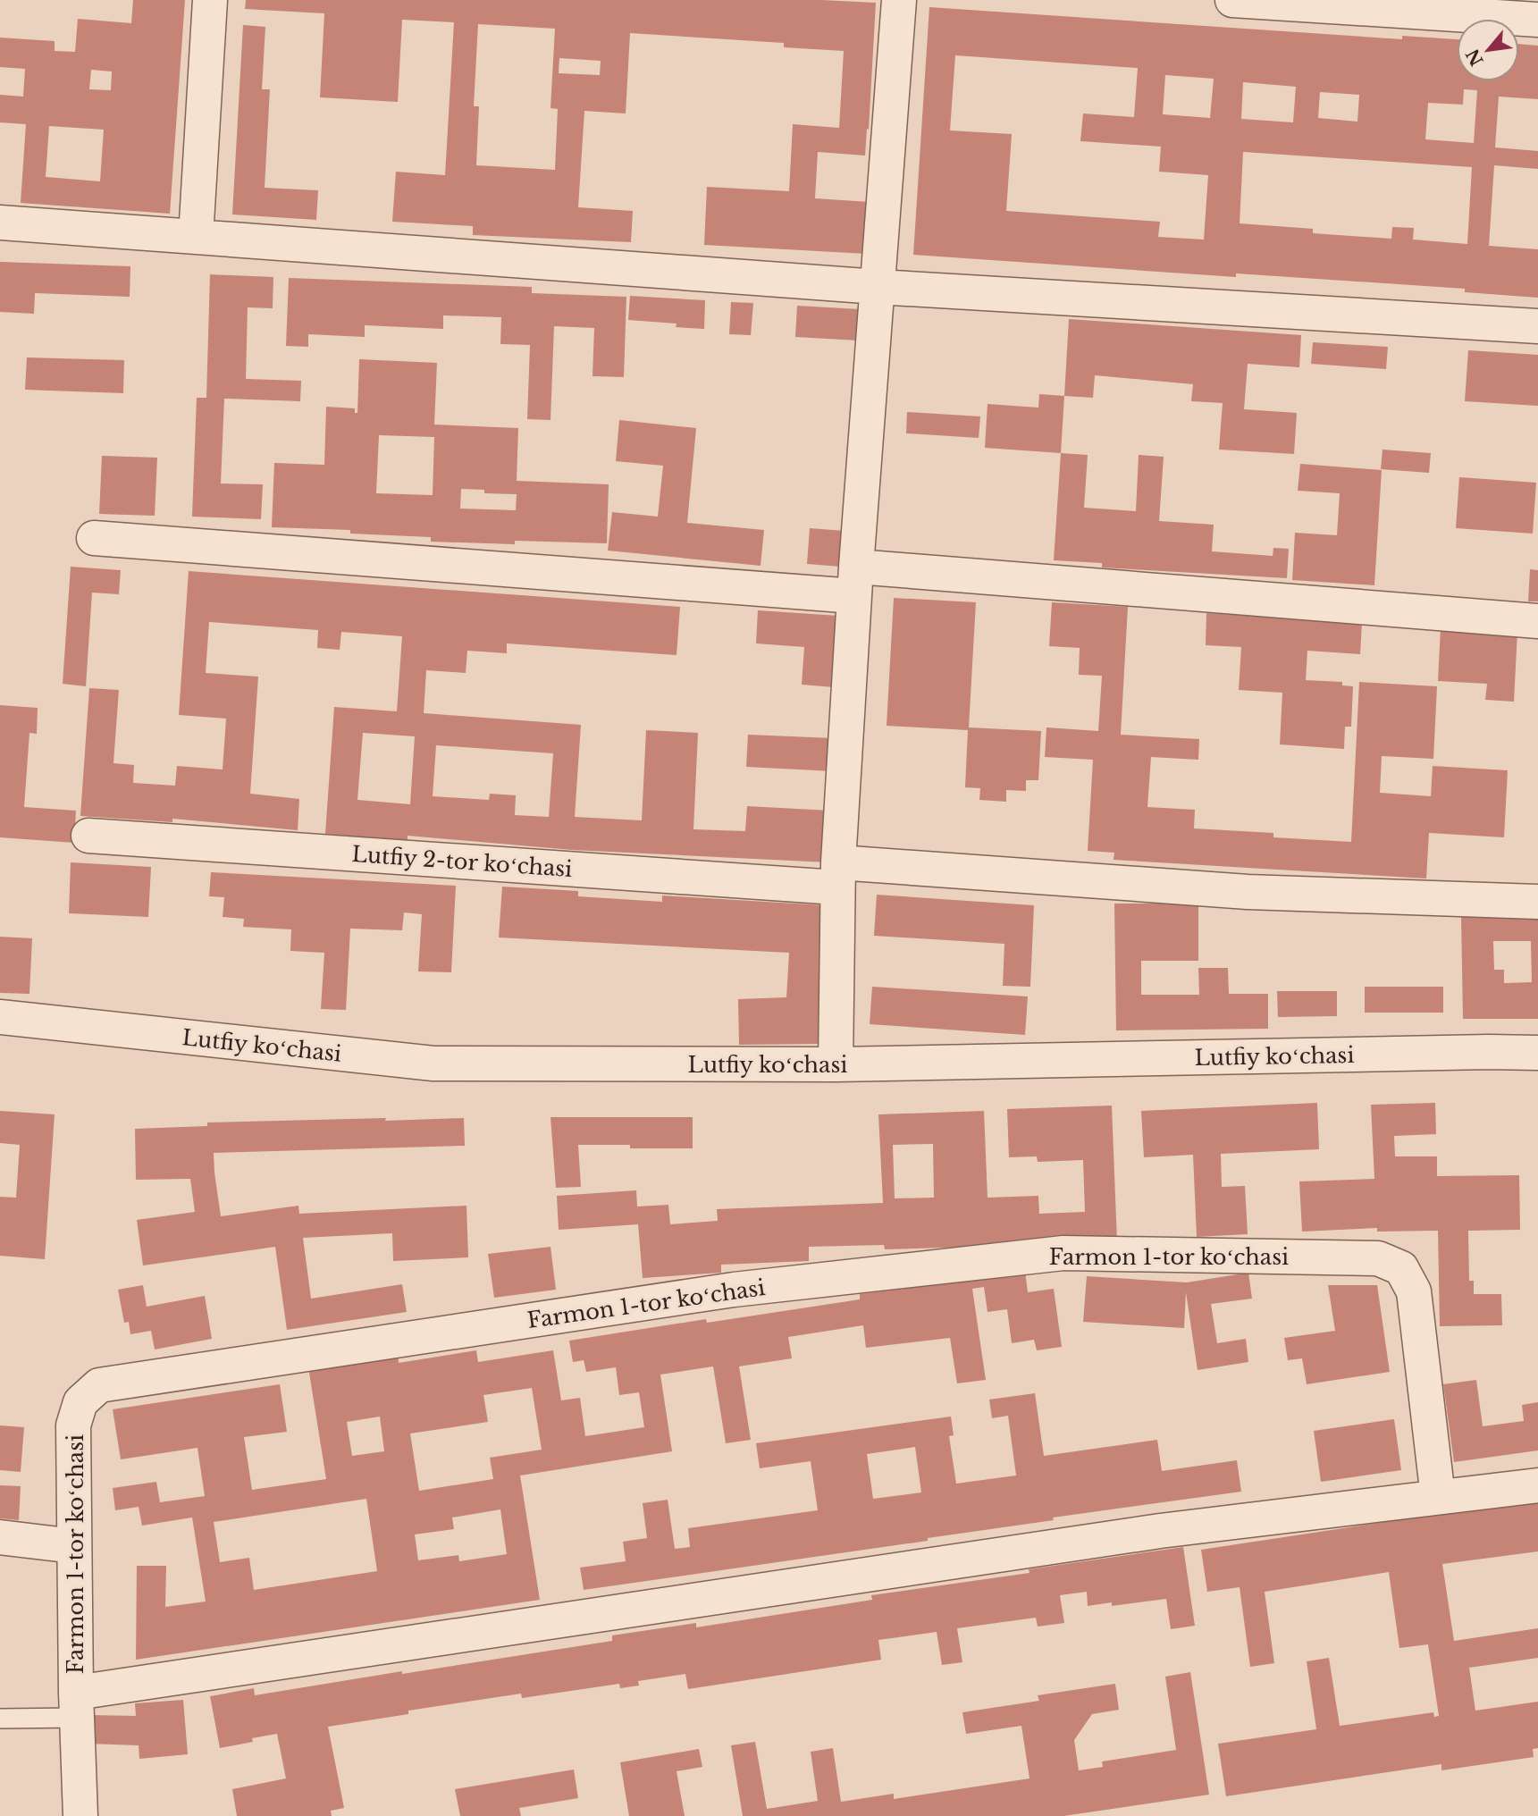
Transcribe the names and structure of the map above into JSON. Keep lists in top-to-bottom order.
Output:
{
  "streets": {
    "street": ["Lutfiy 2-tor koʻchasi", "Lutfiy koʻchasi", "Farmon 1-tor koʻchasi"]
  },
  "north": "bottom left"
}
